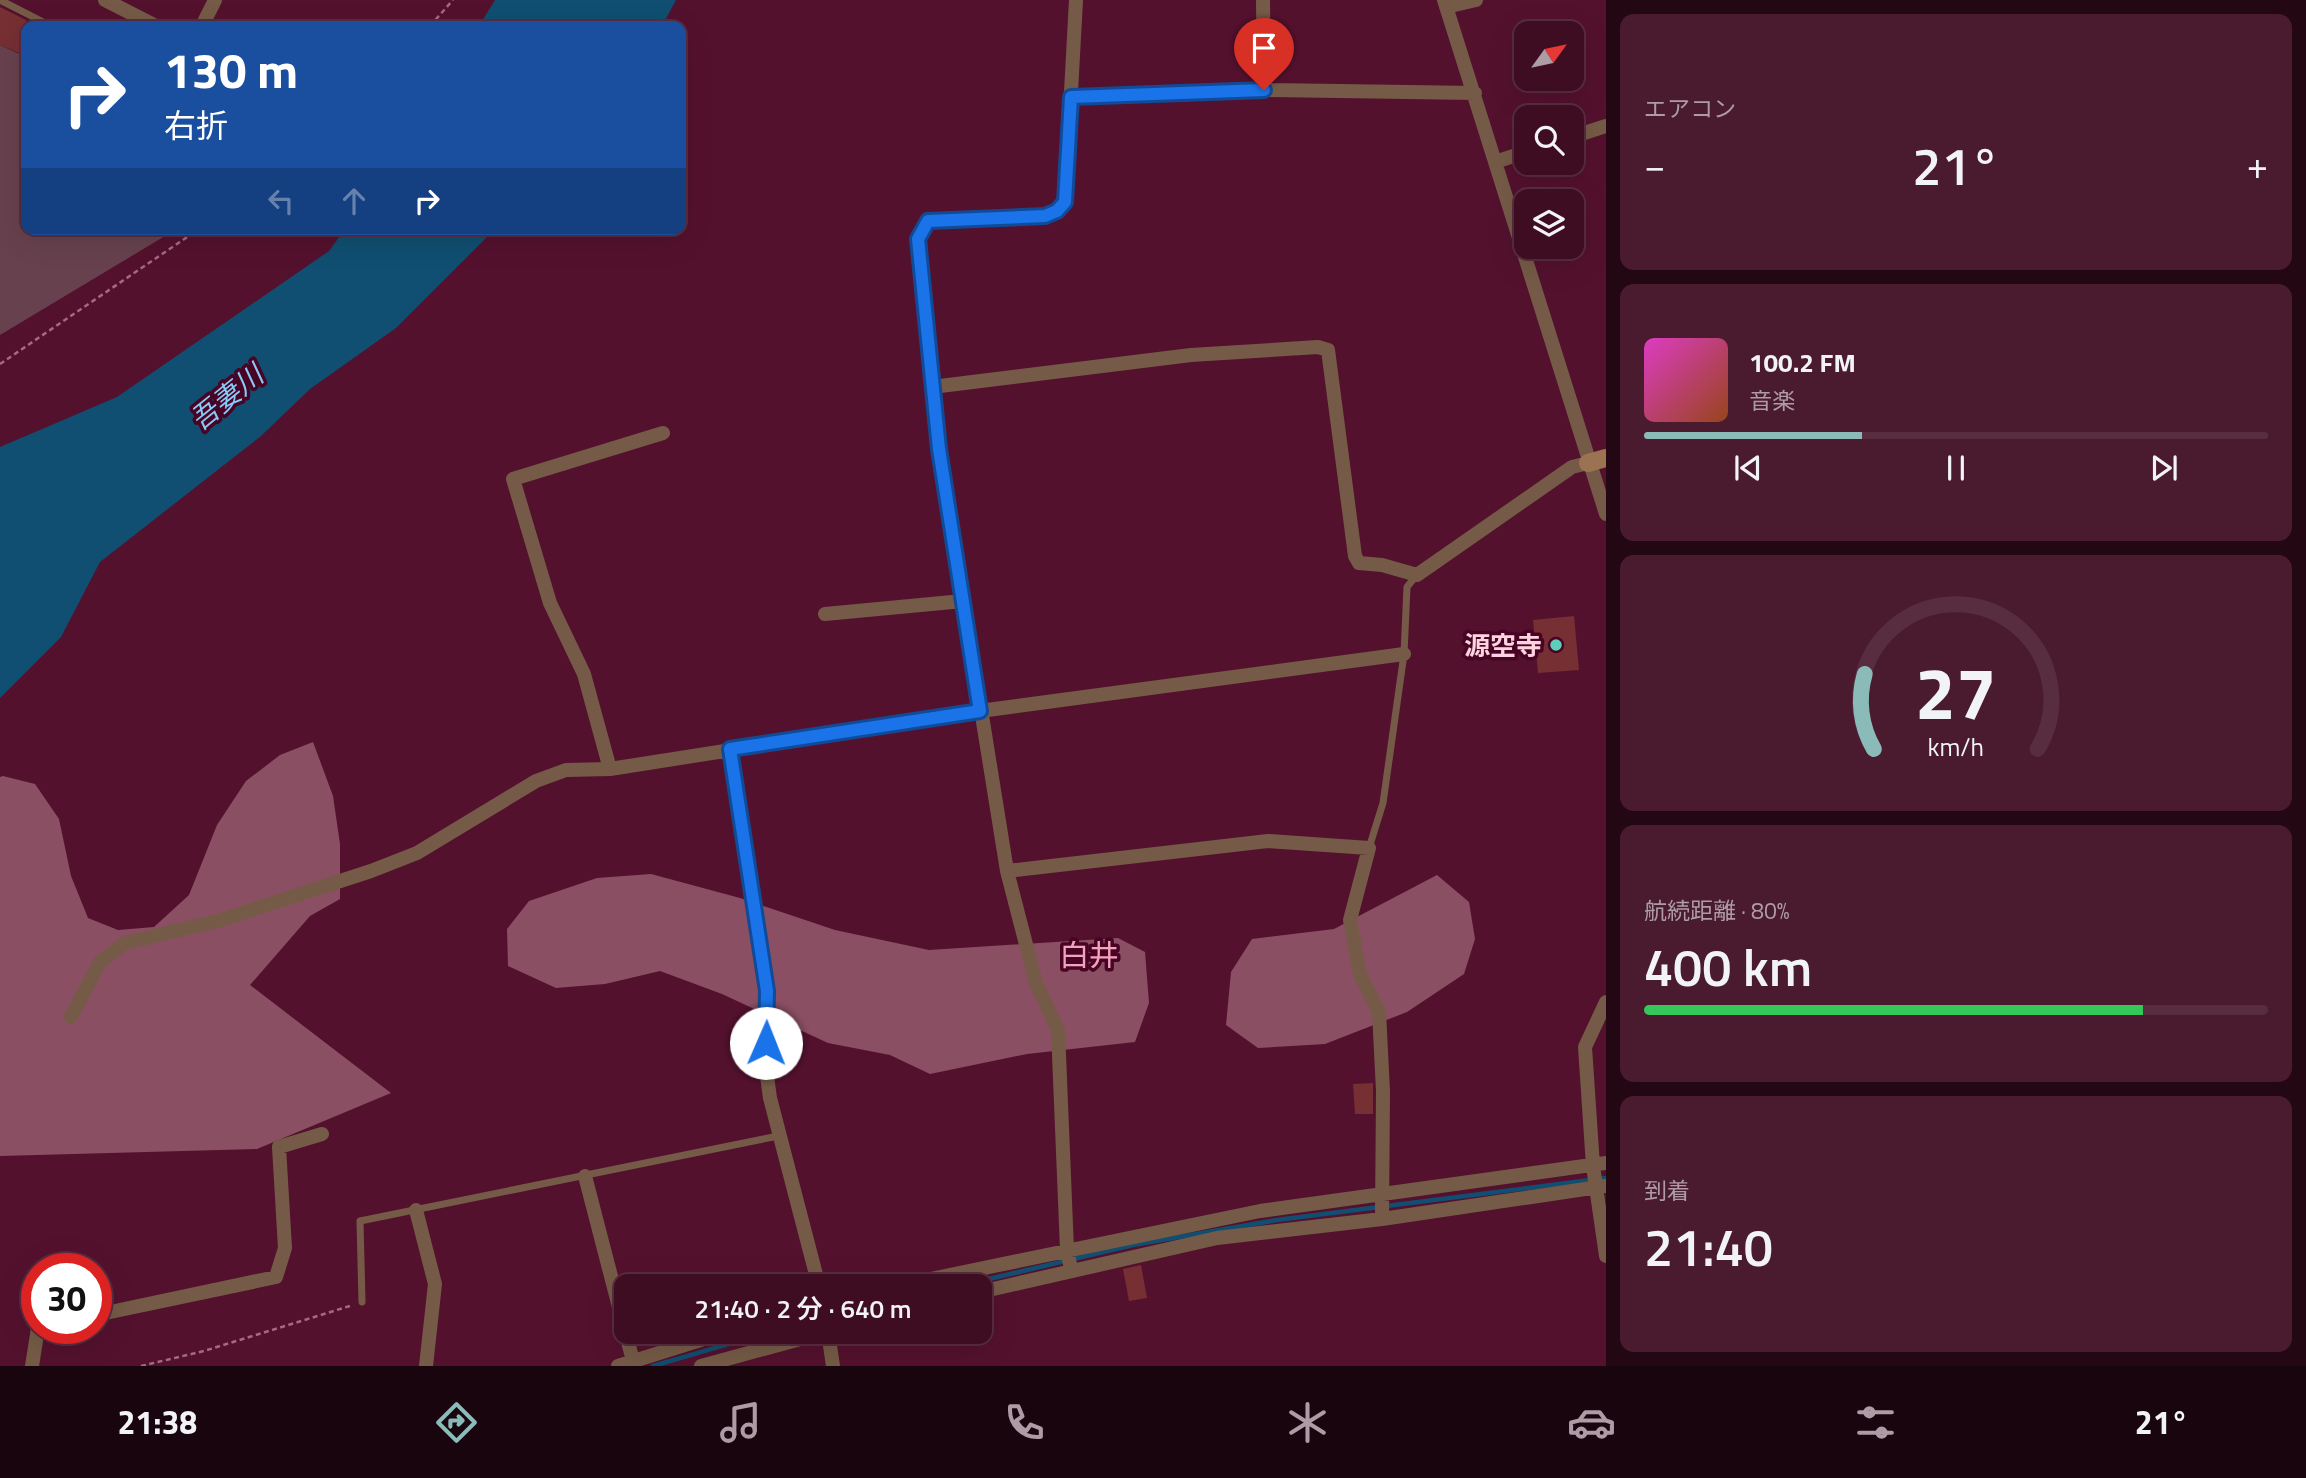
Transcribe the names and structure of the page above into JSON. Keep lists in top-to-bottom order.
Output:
{
  "districts": ["白井"],
  "water": ["吾妻川"],
  "places": ["源空寺"],
  "north": "top right",
  "page": {
    "tile": [
      "エアコン",
      ["航続距離 · 80%", "400 km"],
      ["到着", "21:40"]
    ],
    "turn": ["130 m", "右折"],
    "heat": ["−", "21°", "+"],
    "song": ["100.2 FM", "音楽"],
    "limit": "30",
    "trip": "21:40 · 2 分 · 640 m",
    "tabs": ["21:38", "21°"],
    "gauge": ["27", "km/h"]
  }
}
